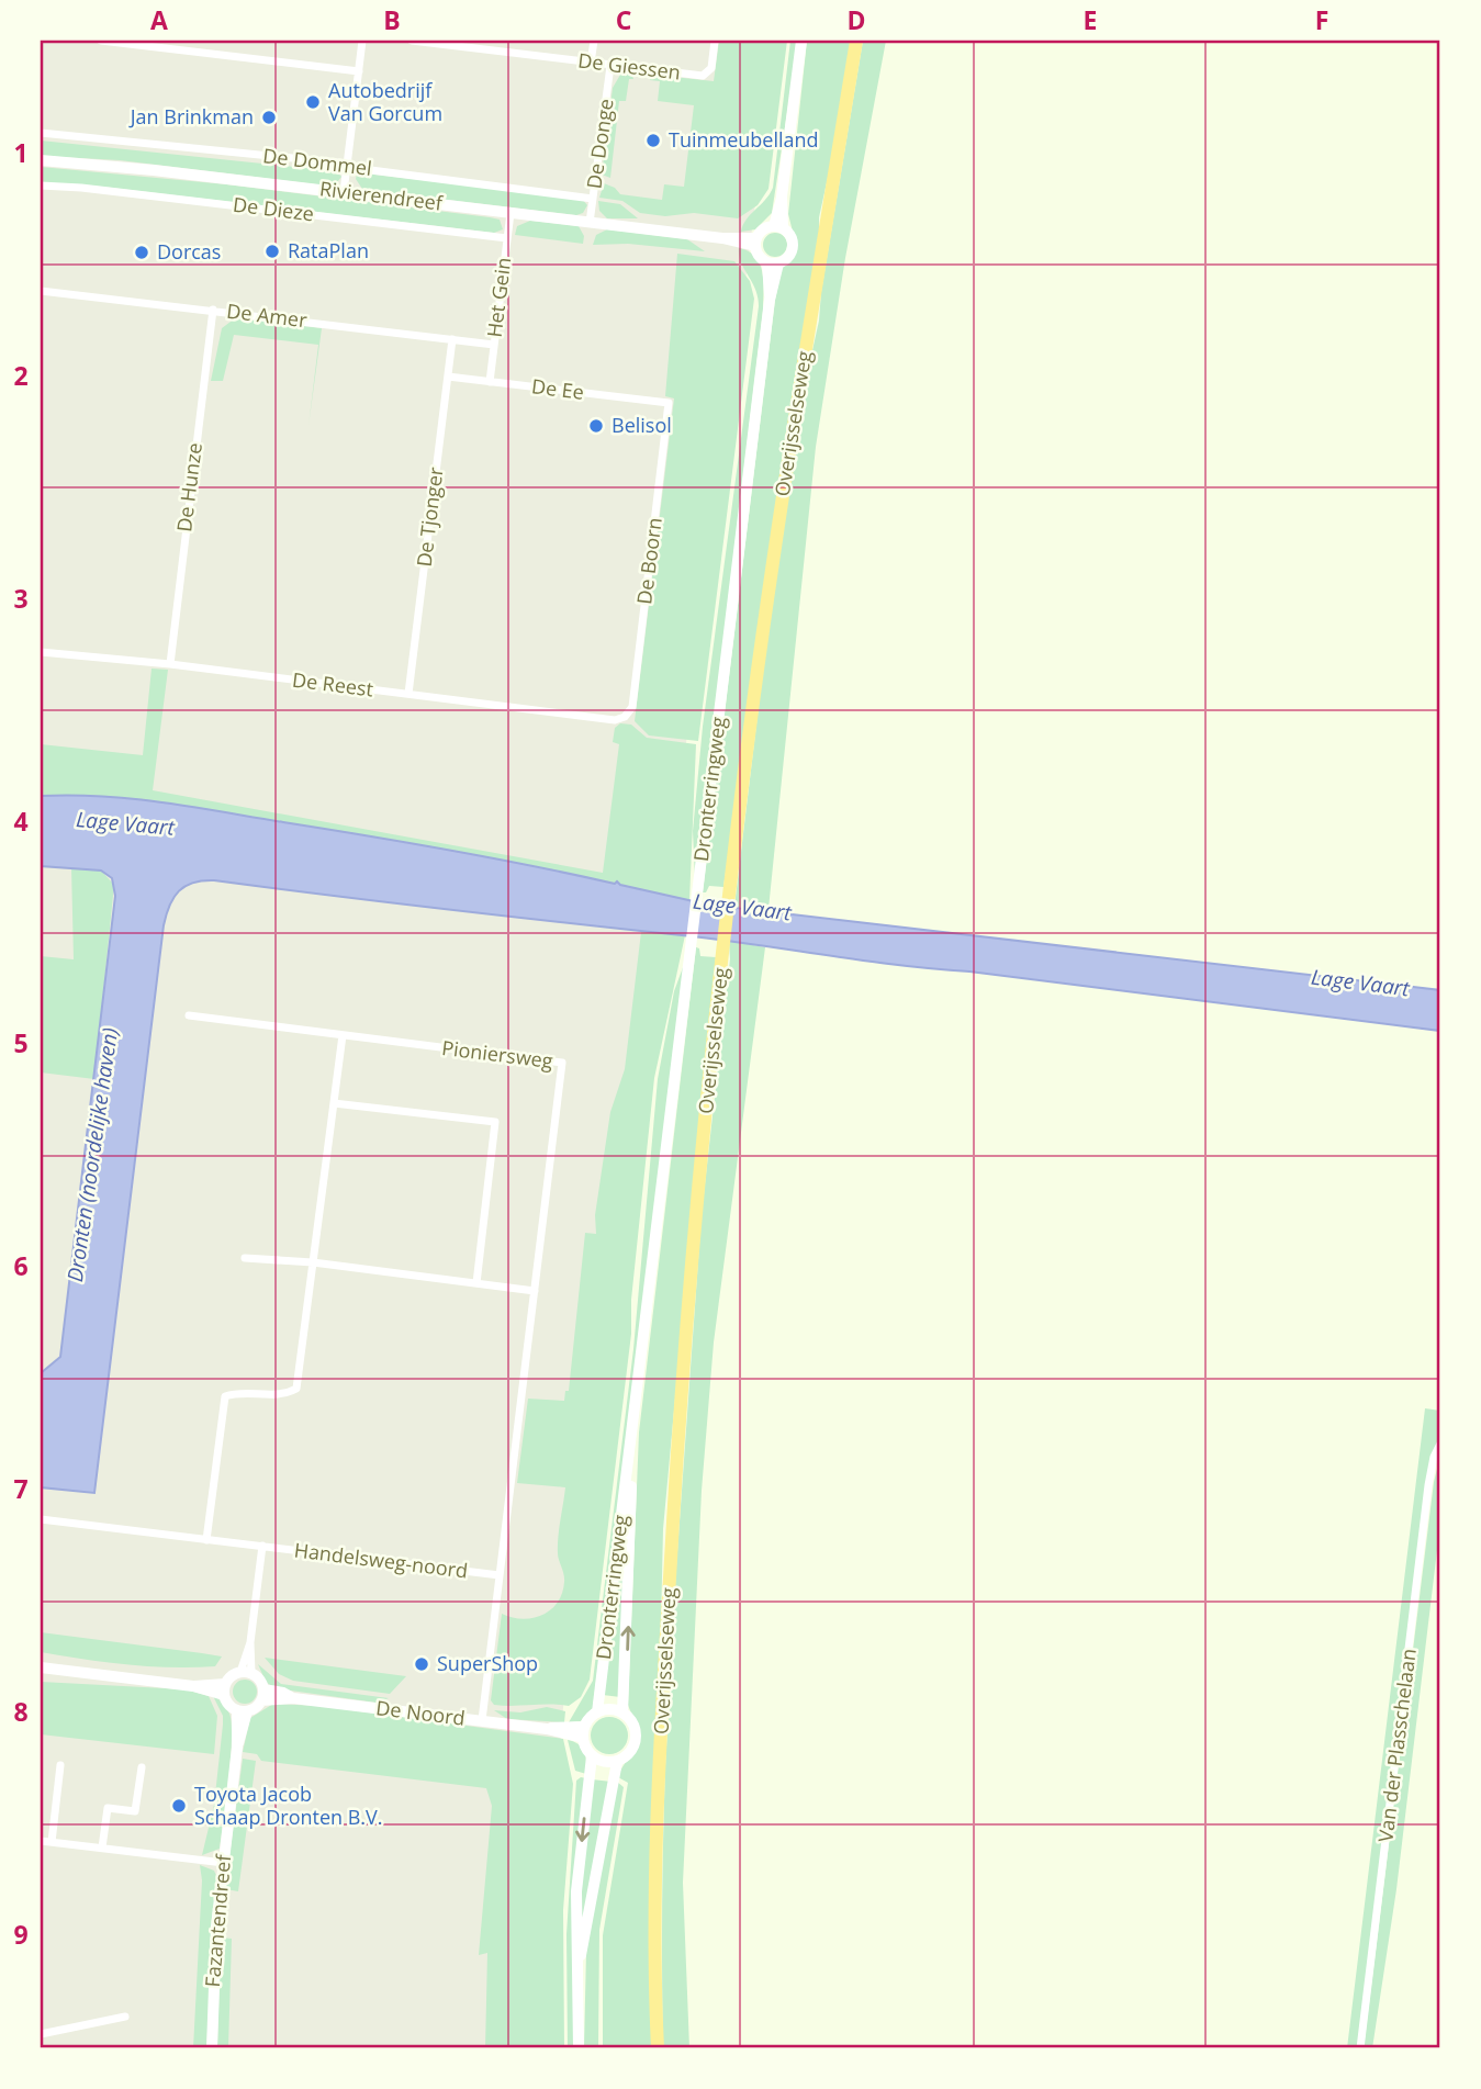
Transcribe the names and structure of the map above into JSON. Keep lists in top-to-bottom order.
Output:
{
  "streets": {
    "highway": ["Overijsselseweg"],
    "main road": [
      "Rivierendreef",
      "Dronterringweg",
      "De Noord",
      "Fazantendreef"
    ],
    "street": [
      "De Giessen",
      "De Donge",
      "De Dommel",
      "De Dieze",
      "Het Gein",
      "De Amer",
      "De Ee",
      "De Hunze",
      "De Tjonger",
      "De Boorn",
      "De Reest",
      "Pioniersweg",
      "Handelsweg-noord",
      "Van der Plasschelaan"
    ]
  },
  "crossings": [
    ["De Giessen", "De Donge"],
    ["De Donge", "De Dommel"],
    ["De Donge", "Rivierendreef"],
    ["Rivierendreef", "Het Gein"],
    ["Rivierendreef", "Dronterringweg"],
    ["De Dieze", "Het Gein"],
    ["Het Gein", "De Amer"],
    ["Het Gein", "De Ee"],
    ["De Amer", "De Hunze"],
    ["De Amer", "De Tjonger"],
    ["De Ee", "De Tjonger"],
    ["De Ee", "De Boorn"],
    ["De Hunze", "De Reest"],
    ["De Tjonger", "De Reest"],
    ["De Boorn", "De Reest"],
    ["Dronterringweg", "De Noord"],
    ["Pioniersweg", "Handelsweg-noord"],
    ["Pioniersweg", "De Noord"]
  ],
  "water": ["Lage Vaart", "Dronten (noordelijke haven)"],
  "places": [
    "Autobedrijf Van Gorcum",
    "Jan Brinkman",
    "Tuinmeubelland",
    "RataPlan",
    "Dorcas",
    "Belisol",
    "SuperShop",
    "Toyota Jacob Schaap Dronten B.V."
  ],
  "grid": {
    "columns": [
      "A",
      "B",
      "C",
      "D",
      "E",
      "F"
    ],
    "rows": [
      "1",
      "2",
      "3",
      "4",
      "5",
      "6",
      "7",
      "8",
      "9"
    ]
  }
}
